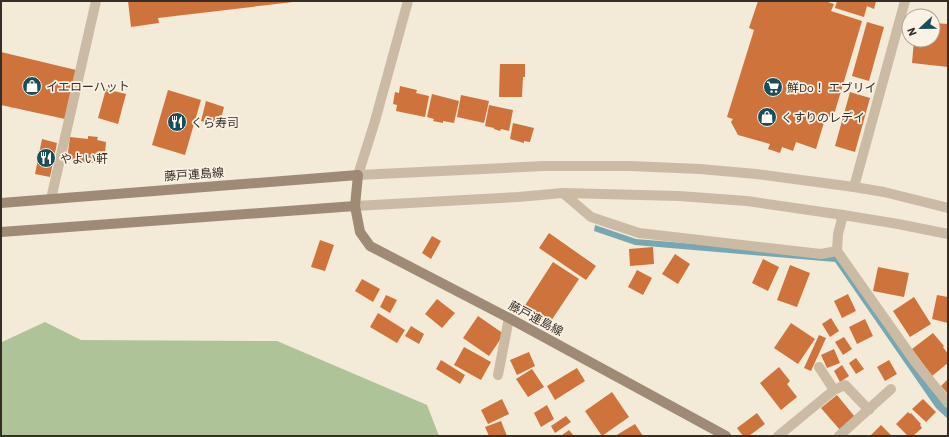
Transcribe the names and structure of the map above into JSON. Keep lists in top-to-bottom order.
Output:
{
  "streets": {
    "main road": ["藤戸連島線"]
  },
  "places": {
    "shop": ["イエローハット", "くすりのレデイ"],
    "supermarket": ["鮮Do！ エブリイ"],
    "restaurant": ["くら寿司", "やよい軒"]
  },
  "north": "left"
}
